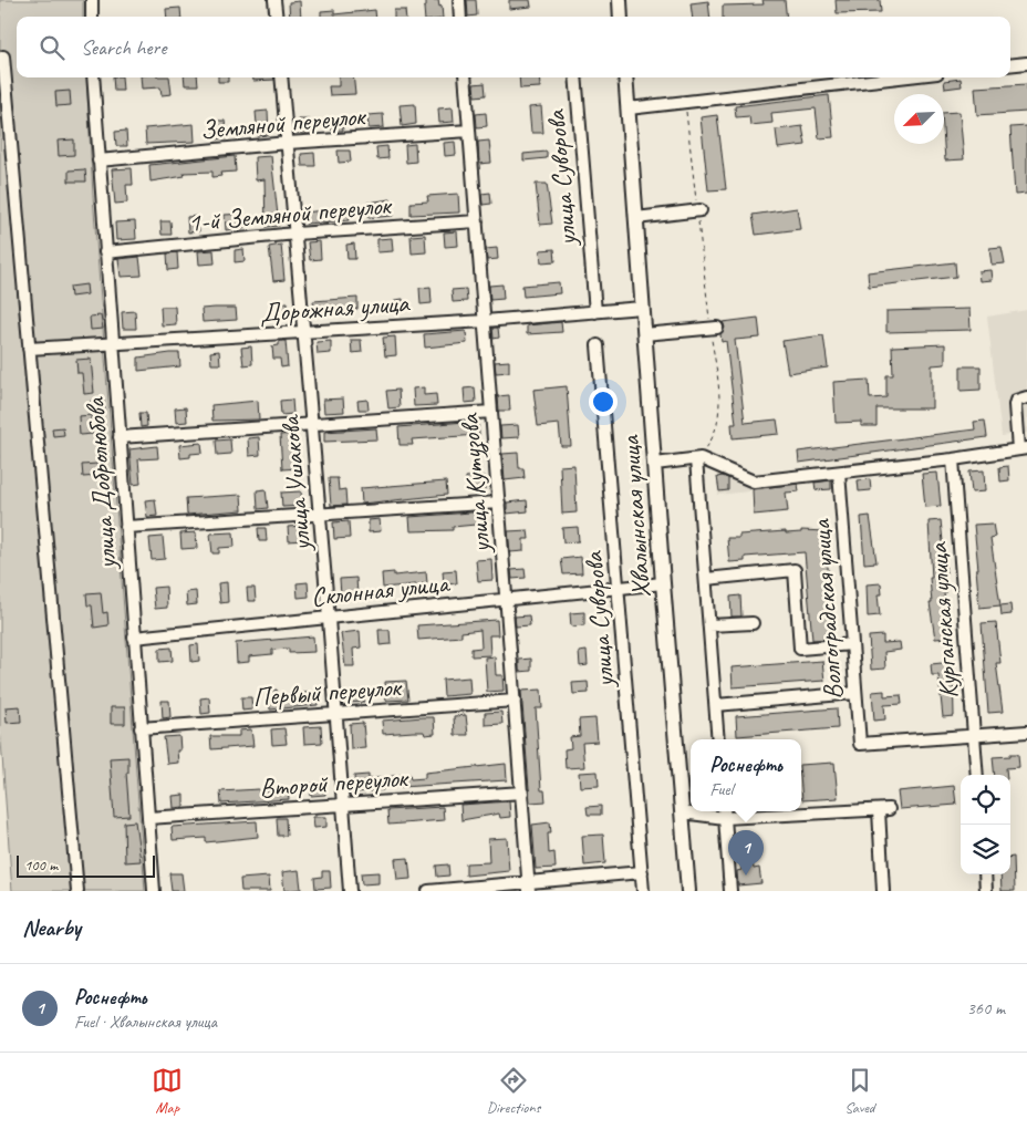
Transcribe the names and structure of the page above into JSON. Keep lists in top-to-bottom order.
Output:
{
  "streets": {
    "main road": ["Хвалынская улица"],
    "street": [
      "Земляной переулок",
      "улица Суворова",
      "1-й Земляной переулок",
      "Дорожная улица",
      "улица Добролюбова",
      "улица Ушакова",
      "улица Кутузова",
      "Склонная улица",
      "Волгоградская улица",
      "Курганская улица",
      "Первый переулок",
      "Второй переулок"
    ]
  },
  "crossings": [
    ["Земляной переулок", "улица Добролюбова"],
    ["Земляной переулок", "улица Ушакова"],
    ["Земляной переулок", "улица Кутузова"],
    ["улица Суворова", "Дорожная улица"],
    ["улица Суворова", "Склонная улица"],
    ["1-й Земляной переулок", "улица Добролюбова"],
    ["1-й Земляной переулок", "улица Ушакова"],
    ["1-й Земляной переулок", "улица Кутузова"],
    ["Дорожная улица", "улица Добролюбова"],
    ["Дорожная улица", "улица Ушакова"],
    ["Дорожная улица", "улица Кутузова"],
    ["Дорожная улица", "Хвалынская улица"],
    ["улица Добролюбова", "Склонная улица"],
    ["улица Добролюбова", "Первый переулок"],
    ["улица Добролюбова", "Второй переулок"],
    ["улица Ушакова", "Склонная улица"],
    ["улица Ушакова", "Первый переулок"],
    ["улица Ушакова", "Второй переулок"],
    ["улица Кутузова", "Склонная улица"],
    ["улица Кутузова", "Первый переулок"],
    ["улица Кутузова", "Второй переулок"],
    ["Хвалынская улица", "Склонная улица"],
    ["Волгоградская улица", "Курганская улица"]
  ],
  "scale_bar": "100 m",
  "north": "bottom left",
  "page": {
    "search": "Search here",
    "popup": ["Роснефть", "Fuel"],
    "pins": "1",
    "scale": "100 m",
    "heading": "Nearby",
    "list": [
      {
        "mark": "1",
        "name": "Роснефть",
        "note": "Fuel · Хвалынская улица",
        "value": "360 m"
      }
    ],
    "nav": ["Map", "Directions", "Saved"]
  }
}
